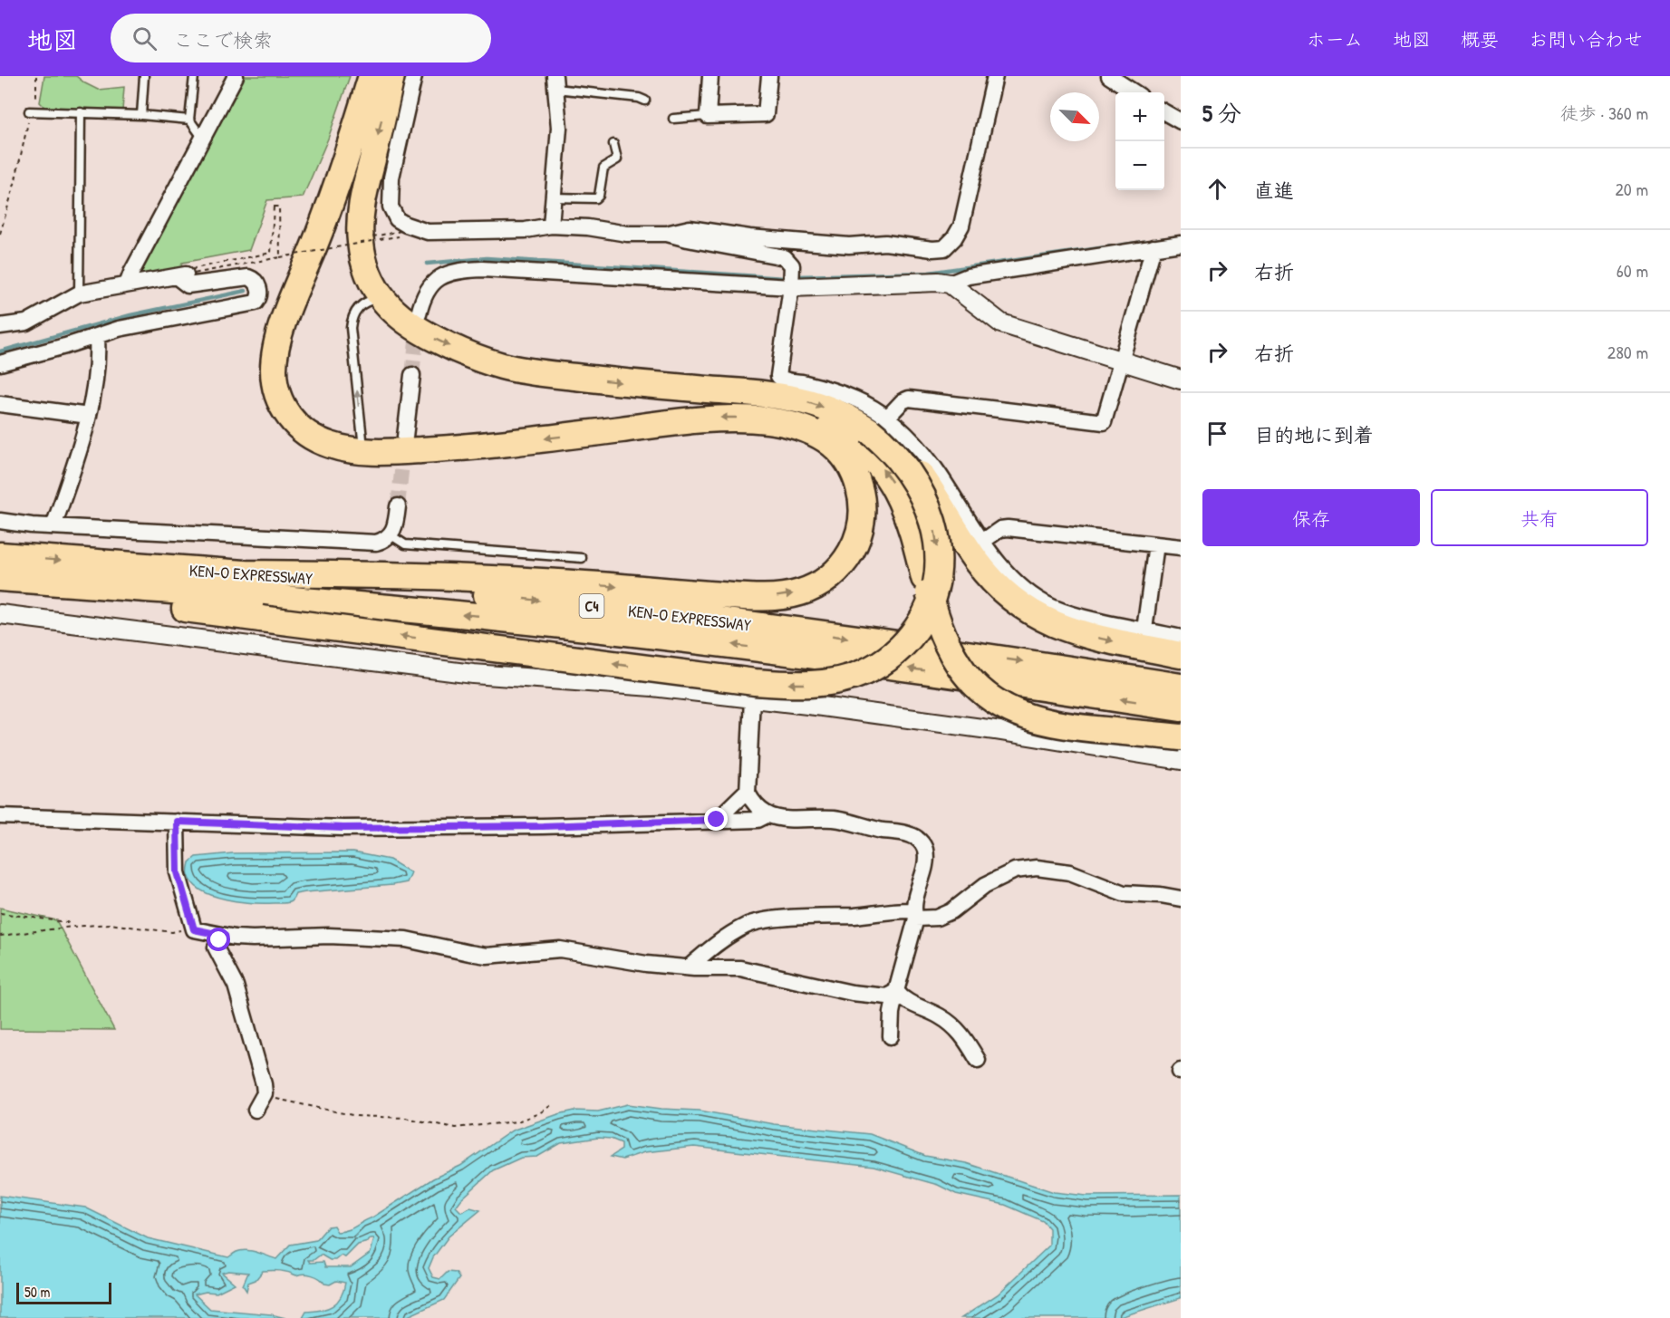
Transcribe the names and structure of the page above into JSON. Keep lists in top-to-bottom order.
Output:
{
  "streets": {
    "highway": ["KEN-O EXPRESSWAY", "C4"]
  },
  "scale_bar": "50 m",
  "north": "bottom right",
  "page": {
    "header": "地図",
    "search": "ここで検索",
    "nav": [
      "ホーム",
      "地図",
      "概要",
      "お問い合わせ"
    ],
    "heading": ["5 分", "徒歩 · 360 m"],
    "map_buttons": ["+", "−"],
    "list": [
      ["直進", "20 m"],
      ["右折", "60 m"],
      ["右折", "280 m"],
      "目的地に到着"
    ],
    "buttons": ["保存", "共有"],
    "scale": "50 m"
  }
}
